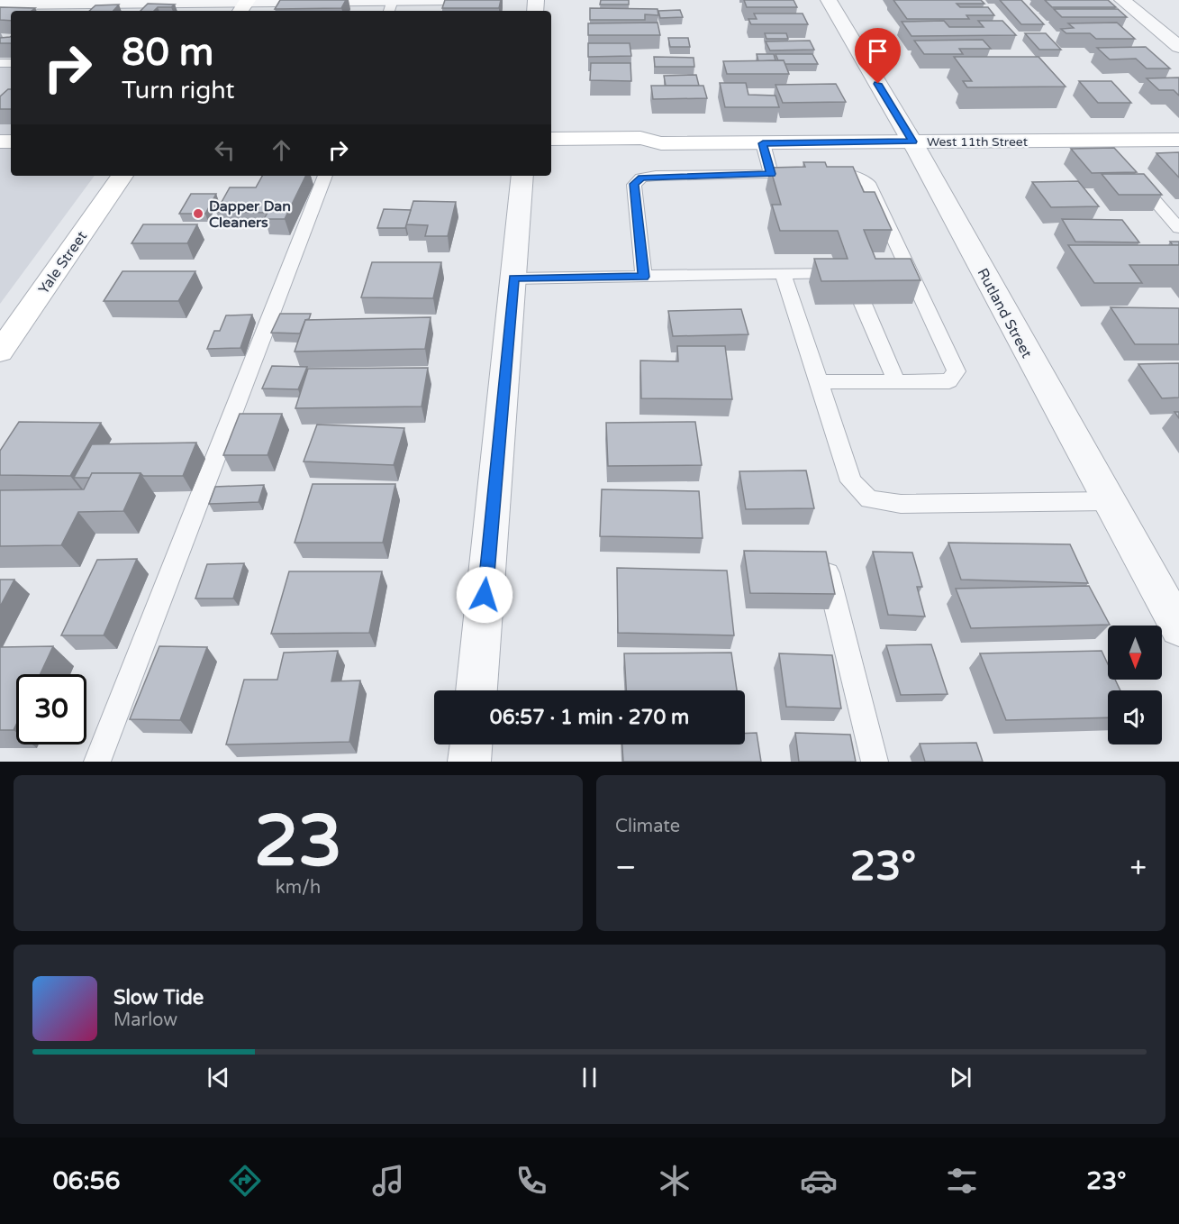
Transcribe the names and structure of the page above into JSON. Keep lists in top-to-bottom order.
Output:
{
  "streets": {
    "main road": ["West 11th Street", "Yale Street"],
    "street": ["Rutland Street"]
  },
  "crossings": [
    ["West 11th Street", "Rutland Street"]
  ],
  "places": ["Dapper Dan Cleaners"],
  "north": "bottom",
  "page": {
    "turn": ["80 m", "Turn right"],
    "limit": "30",
    "trip": "06:57 · 1 min · 270 m",
    "tile": [
      ["23", "km/h"],
      "Climate"
    ],
    "heat": ["−", "23°", "+"],
    "song": ["Slow Tide", "Marlow"],
    "tabs": ["06:56", "23°"]
  }
}
